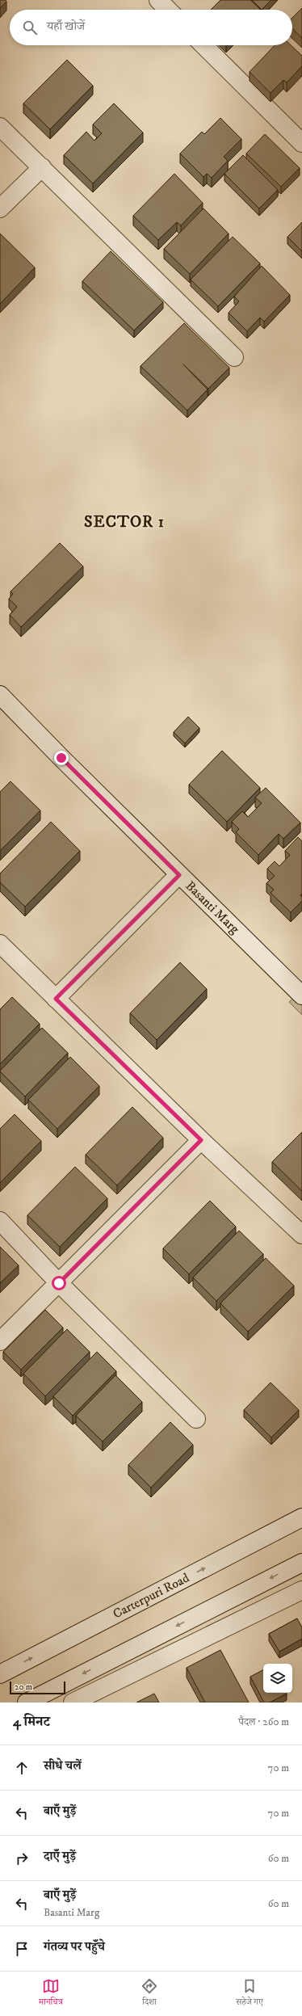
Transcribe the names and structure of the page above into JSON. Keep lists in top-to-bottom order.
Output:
{
  "streets": {
    "street": ["Basanti Marg", "Carterpuri Road"]
  },
  "districts": ["SECTOR 1"],
  "scale_bar": "20 m",
  "page": {
    "search": "यहाँ खोजें",
    "scale": "20 m",
    "heading": ["4 मिनट", "पैदल · 260 m"],
    "list": [
      ["सीधे चलें", "70 m"],
      ["बाएँ मुड़ें", "70 m"],
      ["दाएँ मुड़ें", "60 m"],
      ["बाएँ मुड़ें", "Basanti Marg", "60 m"],
      "गंतव्य पर पहुँचे"
    ],
    "nav": ["मानचित्र", "दिशा", "सहेजे गए"]
  }
}
